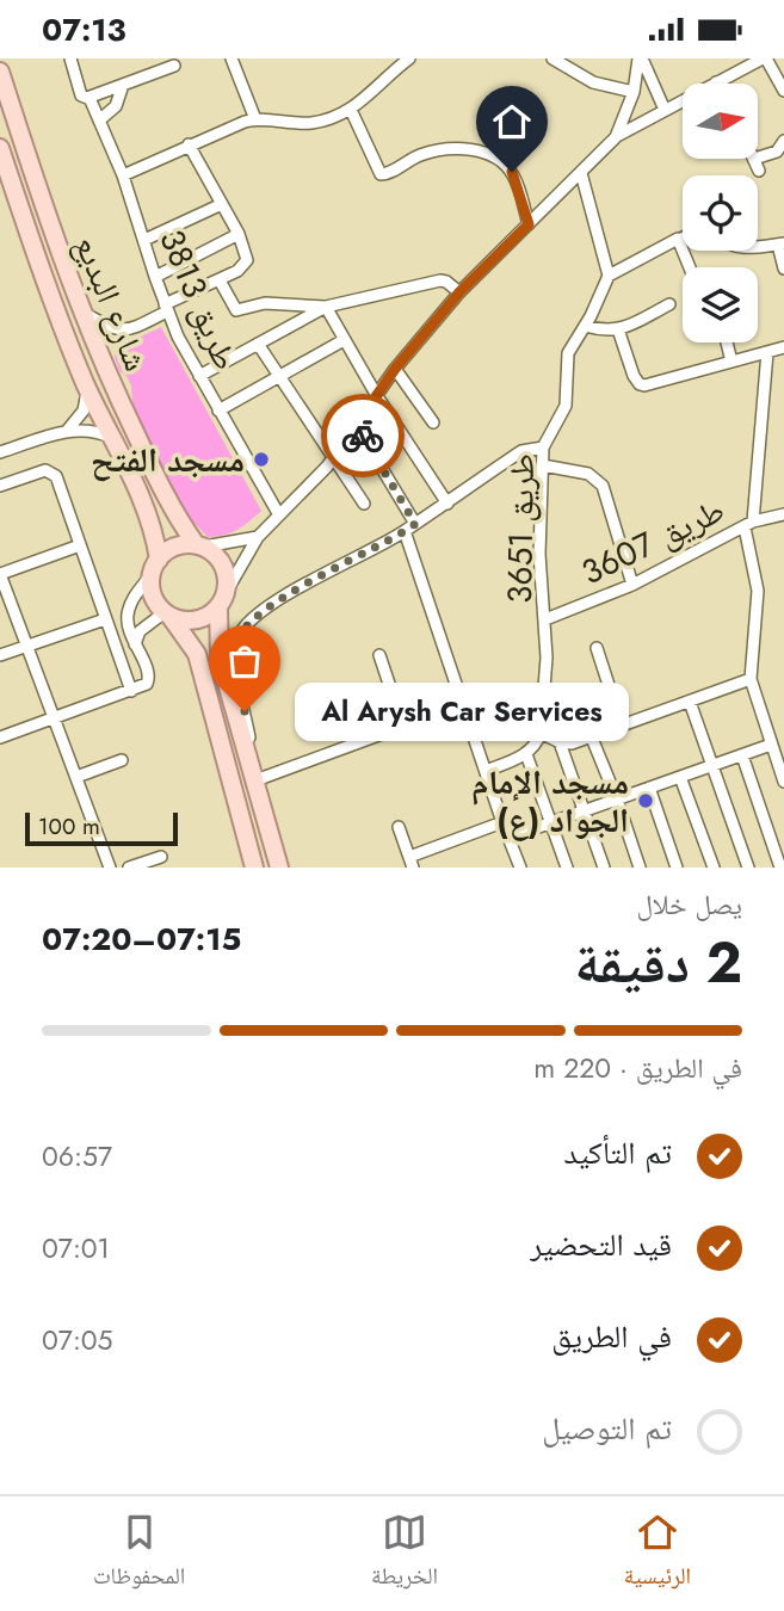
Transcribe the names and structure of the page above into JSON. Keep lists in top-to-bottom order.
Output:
{
  "streets": {
    "main road": ["شارع البديع"],
    "street": ["طريق 3813", "طريق 3651", "طريق 3607"]
  },
  "crossings": [
    ["طريق 3651", "طريق 3607"]
  ],
  "places": ["مسجد الفتح", "Al Arysh Car Services", "مسجد الإمام الجواد (ع)"],
  "scale_bar": "100 m",
  "north": "right",
  "page": {
    "status": "07:13",
    "bubble": "Al Arysh Car Services",
    "scale": "100 m",
    "heading": ["2 دقيقة", "يصل خلال", "07:15–07:20"],
    "bar": "في الطريق · 220 m",
    "list": [
      ["تم التأكيد", "06:57"],
      ["قيد التحضير", "07:01"],
      ["في الطريق", "07:05"],
      "تم التوصيل"
    ],
    "tabs": ["الرئيسية", "الخريطة", "المحفوظات"]
  }
}
